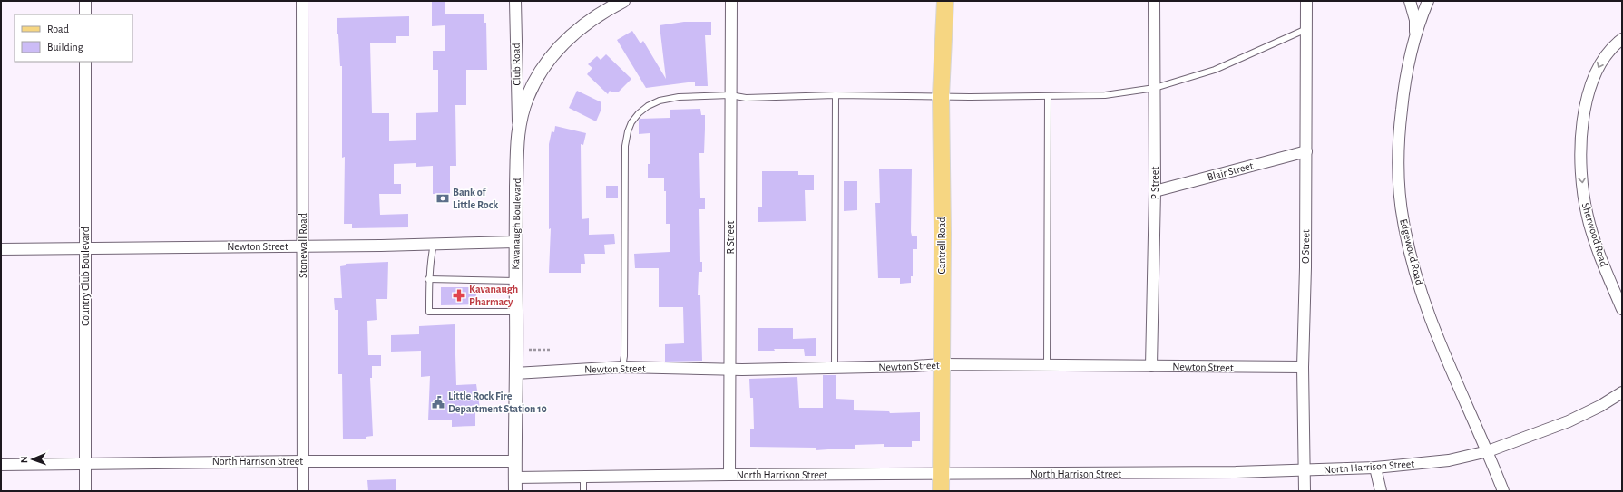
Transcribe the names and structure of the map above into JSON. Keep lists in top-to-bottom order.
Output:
{
  "streets": {
    "main road": ["Cantrell Road"],
    "street": [
      "Club Road",
      "Blair Street",
      "P Street",
      "Kavanaugh Boulevard",
      "Sherwood Road",
      "R Street",
      "Stonewall Road",
      "Newton Street",
      "O Street",
      "Edgewood Road",
      "Country Club Boulevard",
      "North Harrison Street"
    ]
  },
  "crossings": [
    ["Club Road", "Kavanaugh Boulevard"],
    ["Blair Street", "P Street"],
    ["Blair Street", "O Street"],
    ["P Street", "Newton Street"],
    ["Kavanaugh Boulevard", "Newton Street"],
    ["Kavanaugh Boulevard", "North Harrison Street"],
    ["R Street", "Newton Street"],
    ["R Street", "North Harrison Street"],
    ["Stonewall Road", "Newton Street"],
    ["Stonewall Road", "North Harrison Street"],
    ["Cantrell Road", "Newton Street"],
    ["Cantrell Road", "North Harrison Street"],
    ["Newton Street", "O Street"],
    ["Newton Street", "Country Club Boulevard"],
    ["O Street", "North Harrison Street"],
    ["Edgewood Road", "North Harrison Street"],
    ["Country Club Boulevard", "North Harrison Street"]
  ],
  "one_way": ["Sherwood Road"],
  "places": {
    "bank": ["Bank of Little Rock"],
    "pharmacy": ["Kavanaugh Pharmacy"],
    "public building": ["Little Rock Fire Department Station 10"]
  },
  "legend": ["Road", "Building"],
  "north": "left"
}
